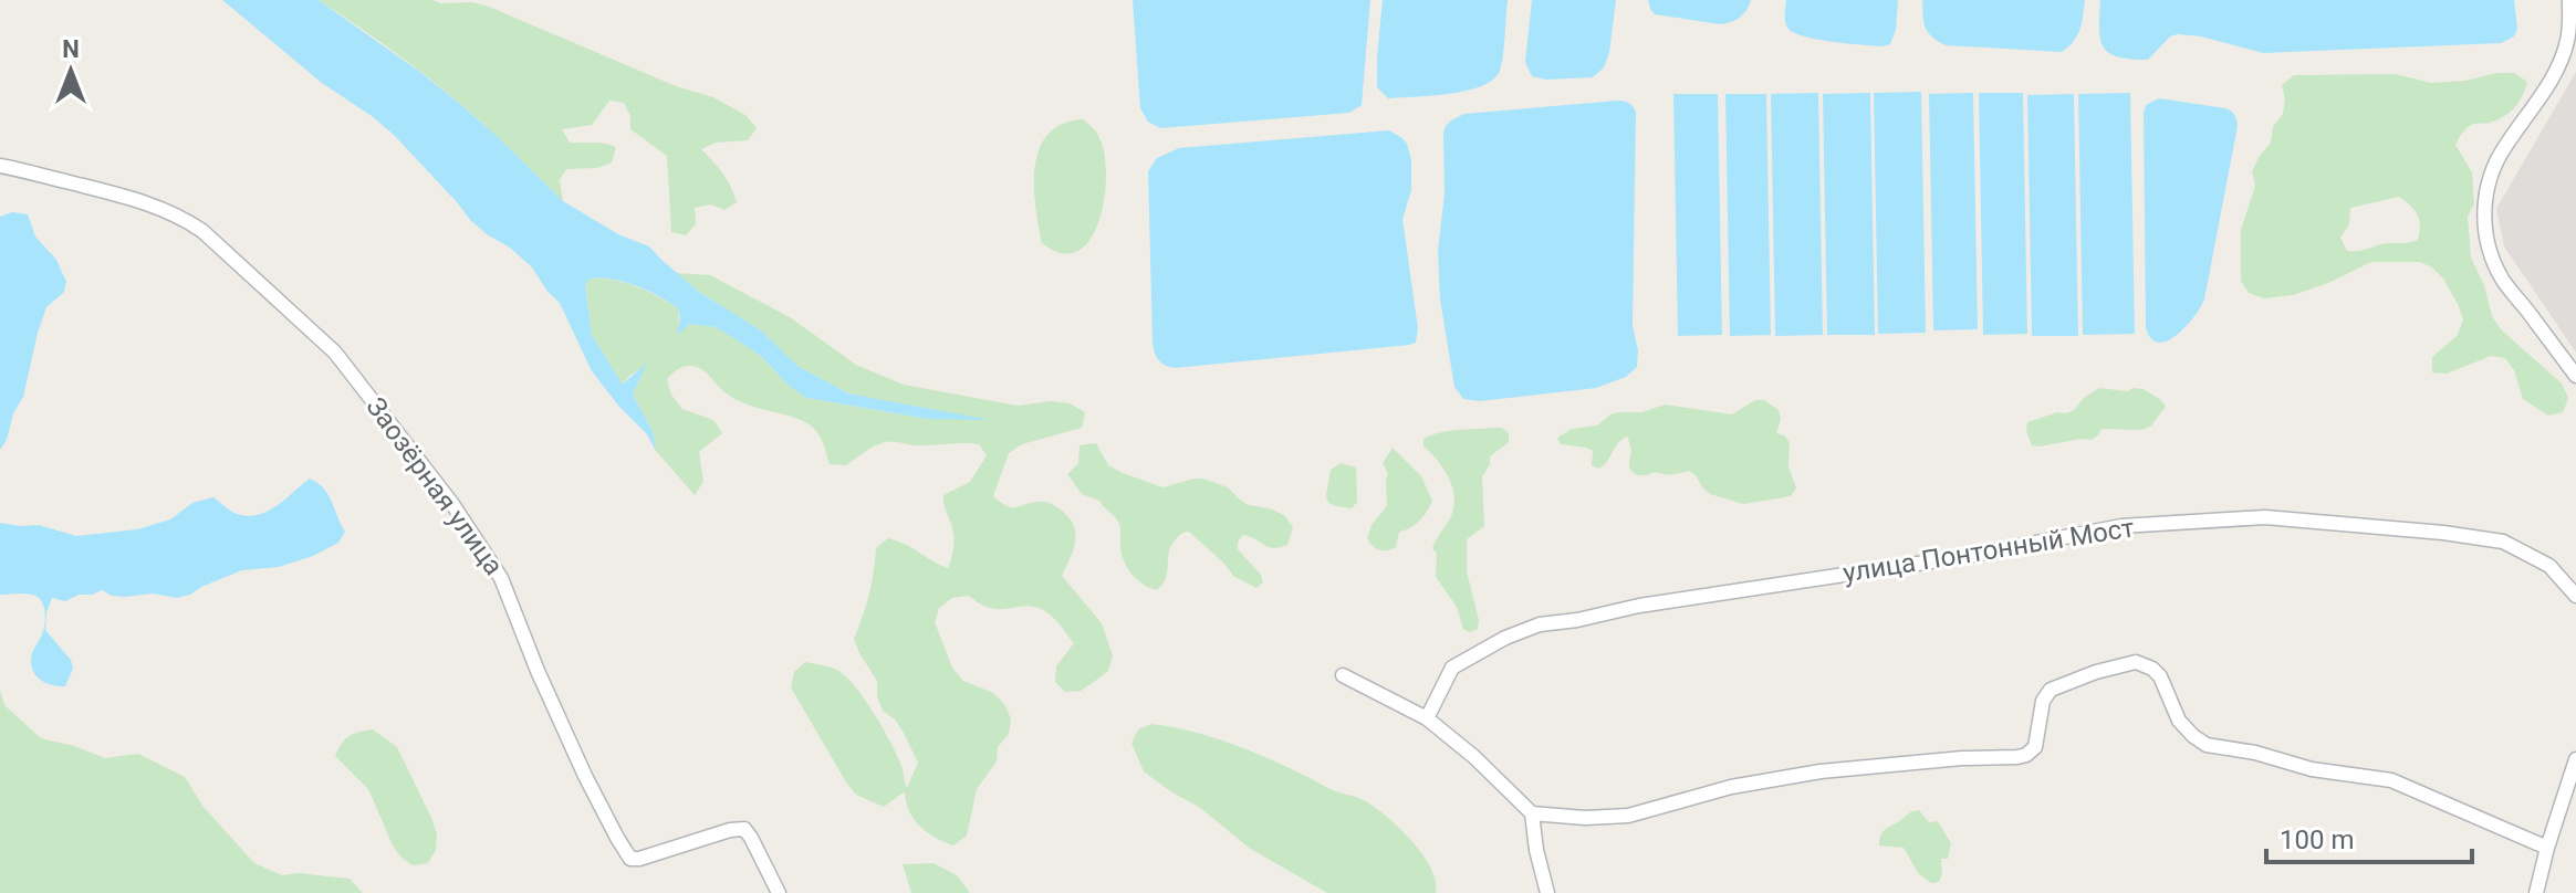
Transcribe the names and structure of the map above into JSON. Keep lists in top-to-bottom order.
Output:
{
  "streets": {
    "street": ["Заозёрная улица", "улица Понтонный Мост"]
  },
  "scale_bar": "100 m",
  "north": "top"
}
